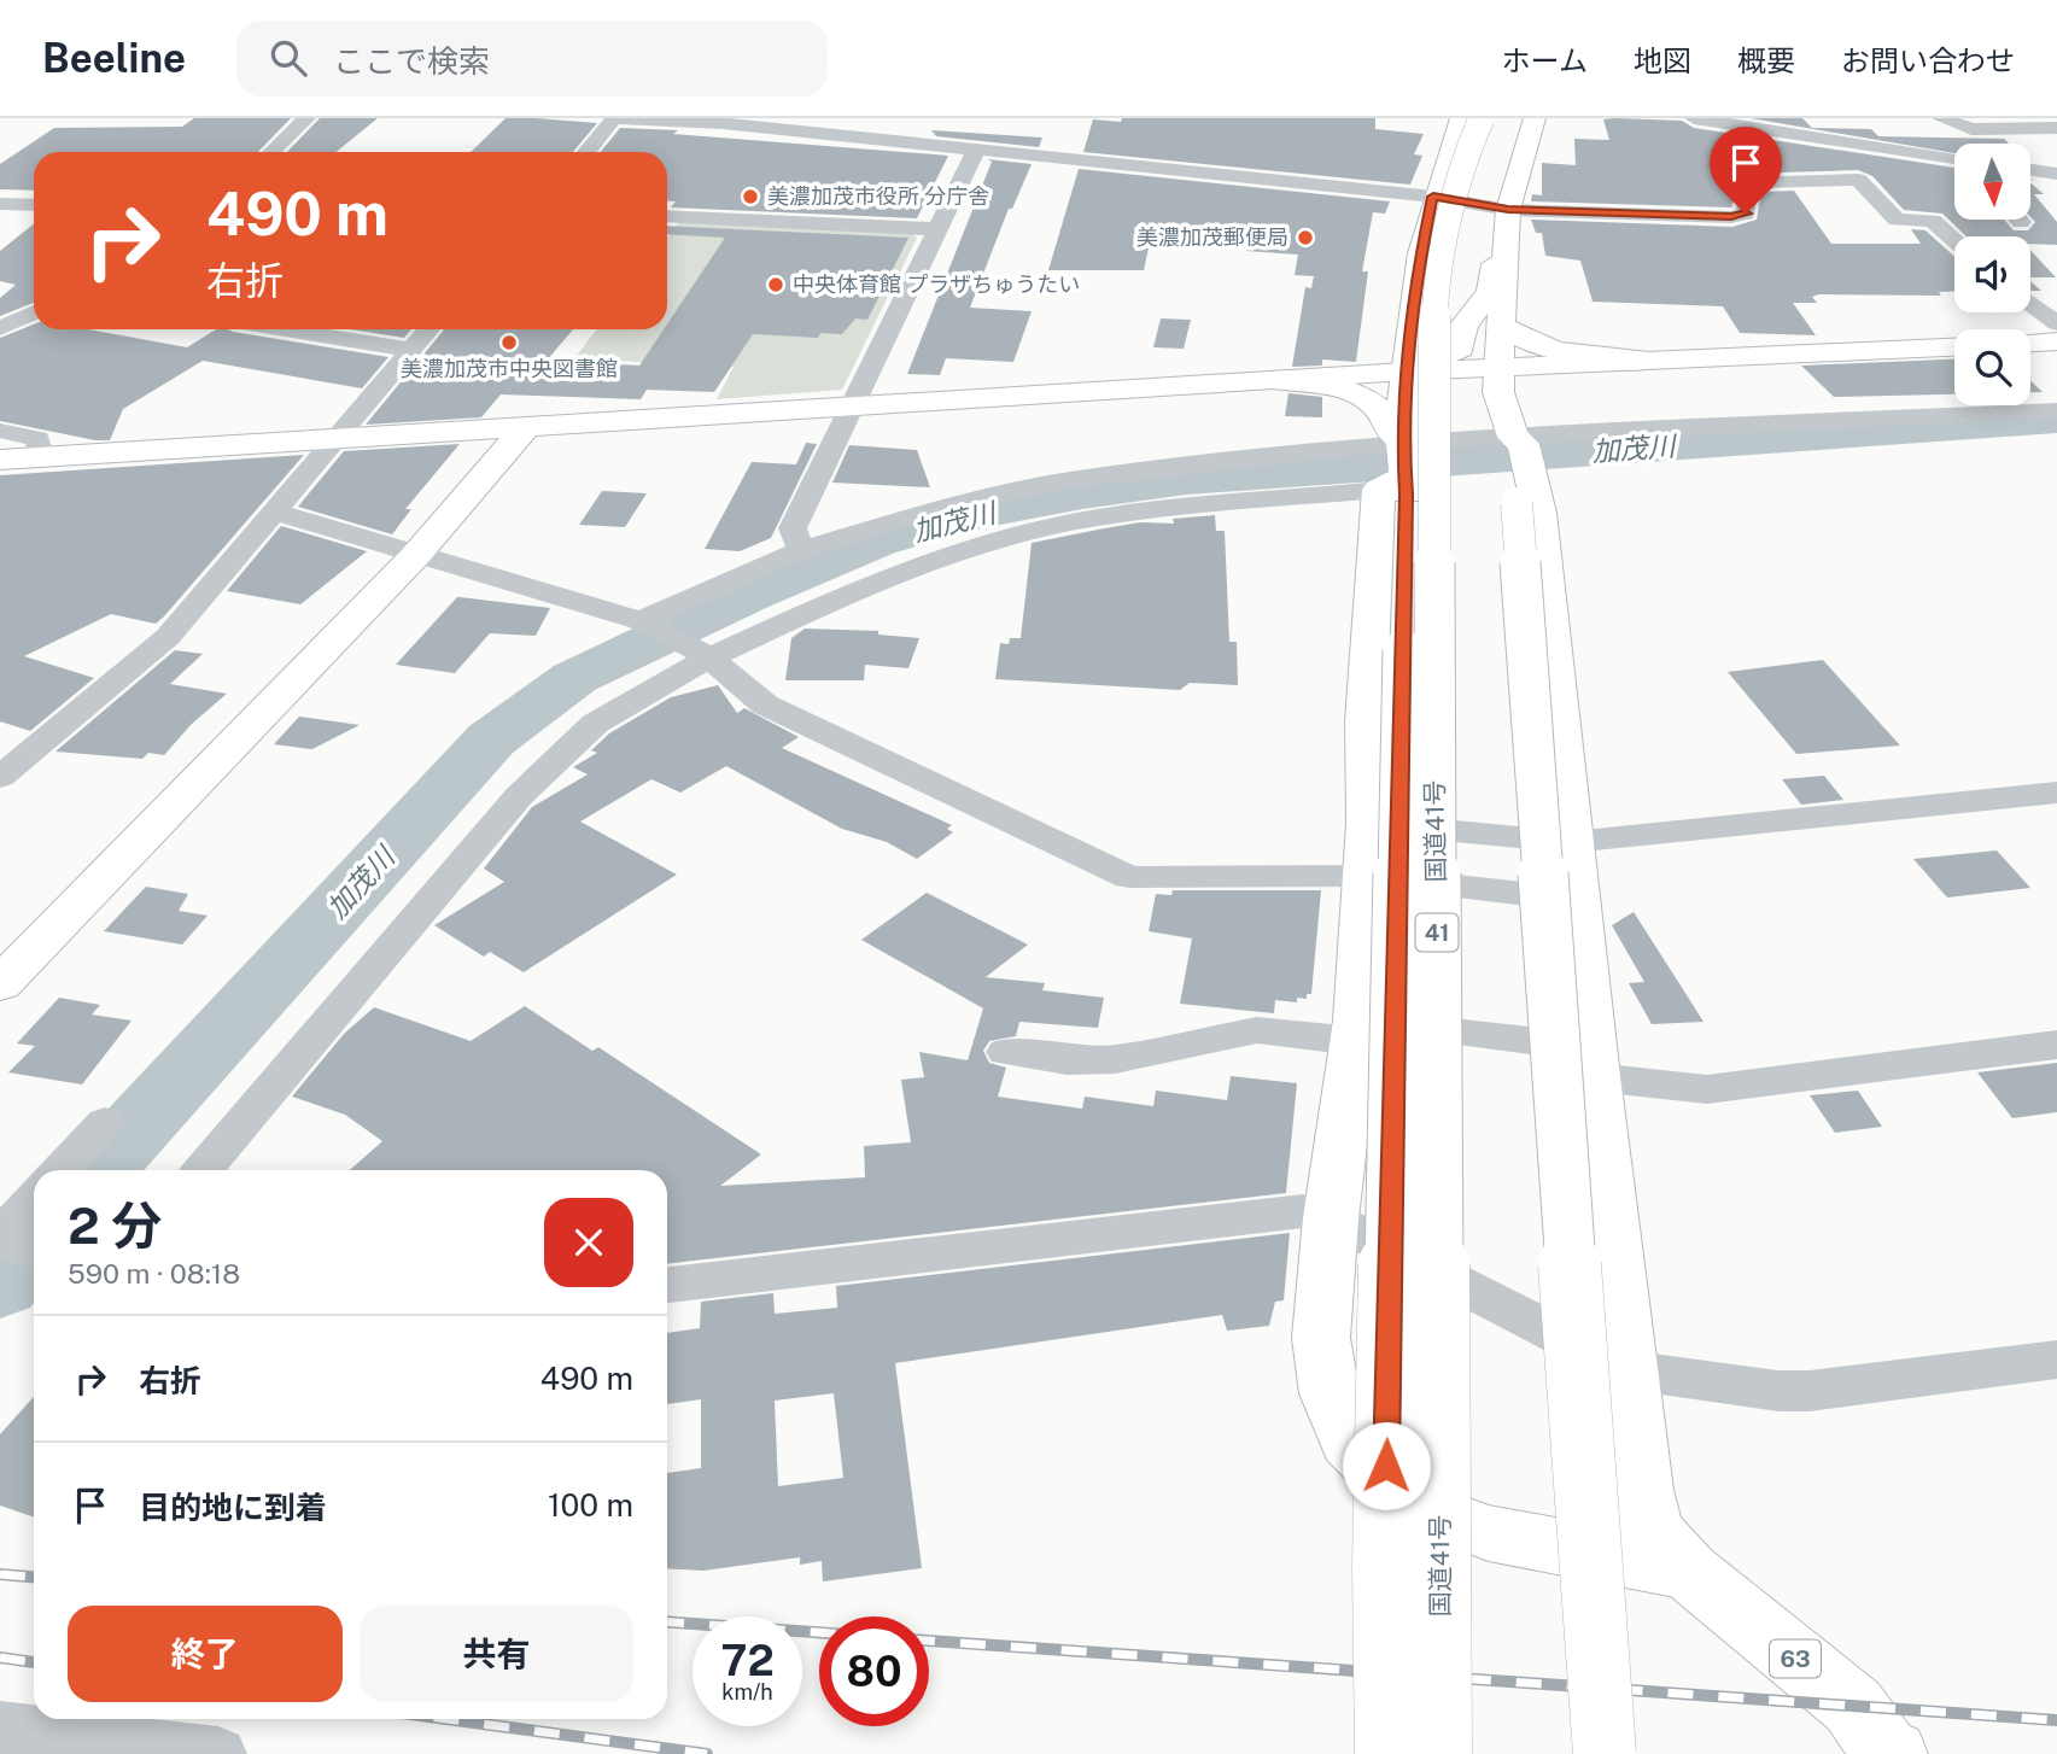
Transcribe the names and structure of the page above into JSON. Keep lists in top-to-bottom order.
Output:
{
  "streets": {
    "main road": ["国道41号", "41", "63"]
  },
  "water": ["加茂川"],
  "places": [
    "美濃加茂市役所 分庁舎",
    "美濃加茂郵便局",
    "中央体育館 プラザちゅうたい",
    "美濃加茂市中央図書館"
  ],
  "north": "bottom",
  "page": {
    "header": "Beeline",
    "search": "ここで検索",
    "nav": [
      "ホーム",
      "地図",
      "概要",
      "お問い合わせ"
    ],
    "turn": ["490 m", "右折"],
    "heading": ["2 分", "590 m · 08:18"],
    "list": [
      {
        "name": "右折",
        "value": "490 m"
      },
      {
        "name": "目的地に到着",
        "value": "100 m"
      }
    ],
    "buttons": ["終了", "共有"],
    "speed": "72 km/h",
    "limit": "80"
  }
}
